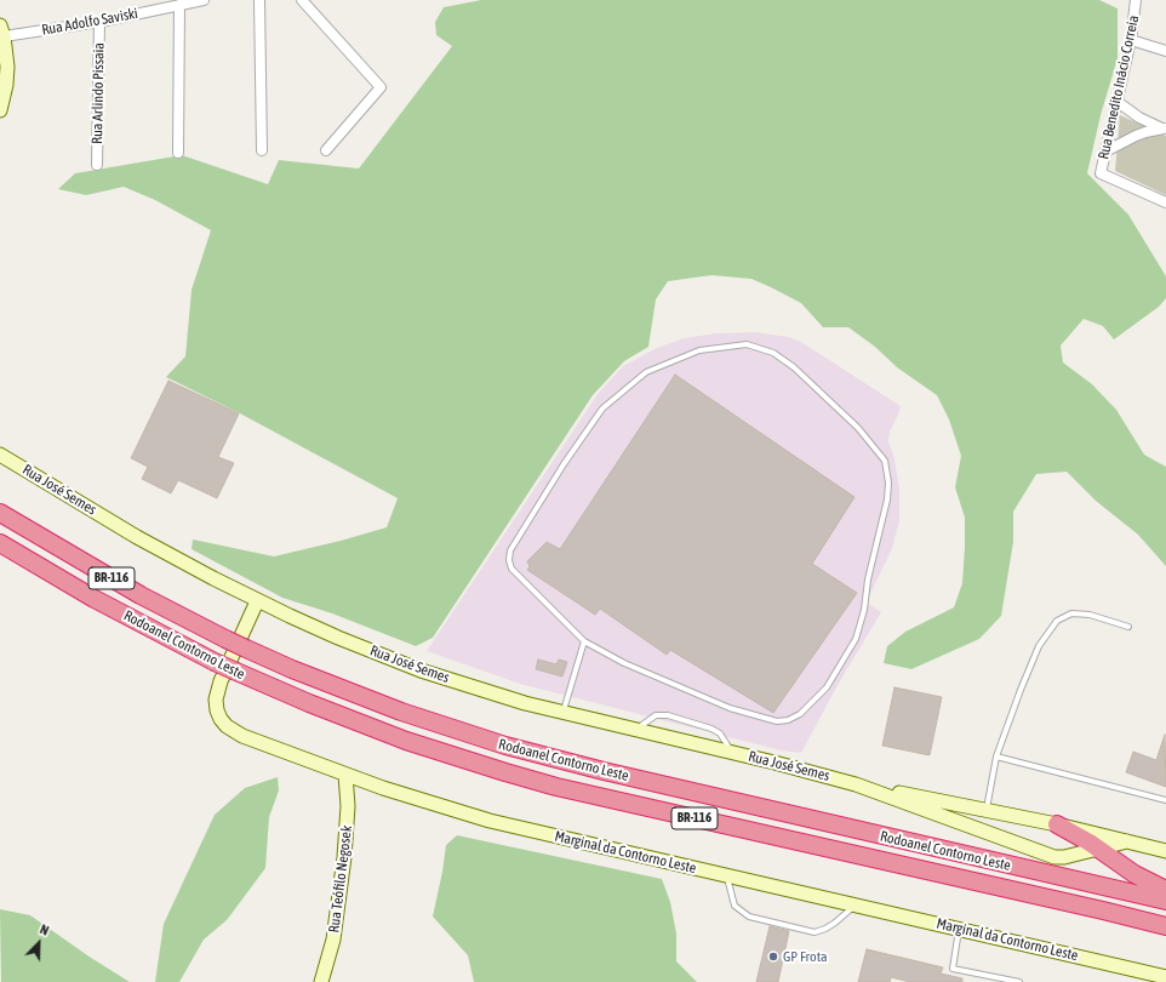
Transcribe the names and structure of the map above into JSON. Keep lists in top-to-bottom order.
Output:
{
  "streets": {
    "highway": ["BR-116", "Rodoanel Contorno Leste"],
    "main road": ["Rua José Semes", "Marginal da Contorno Leste", "Rua Teófilo Negosek"],
    "street": ["Rua Adolfo Saviski", "Rua Benedito Inácio Correia", "Rua Arlindo Pissaia"]
  },
  "crossings": [
    ["Rua Adolfo Saviski", "Rua Arlindo Pissaia"],
    ["Rua José Semes", "Marginal da Contorno Leste"],
    ["Marginal da Contorno Leste", "Rua Teófilo Negosek"]
  ],
  "places": ["GP Frota"],
  "north": "top right"
}
